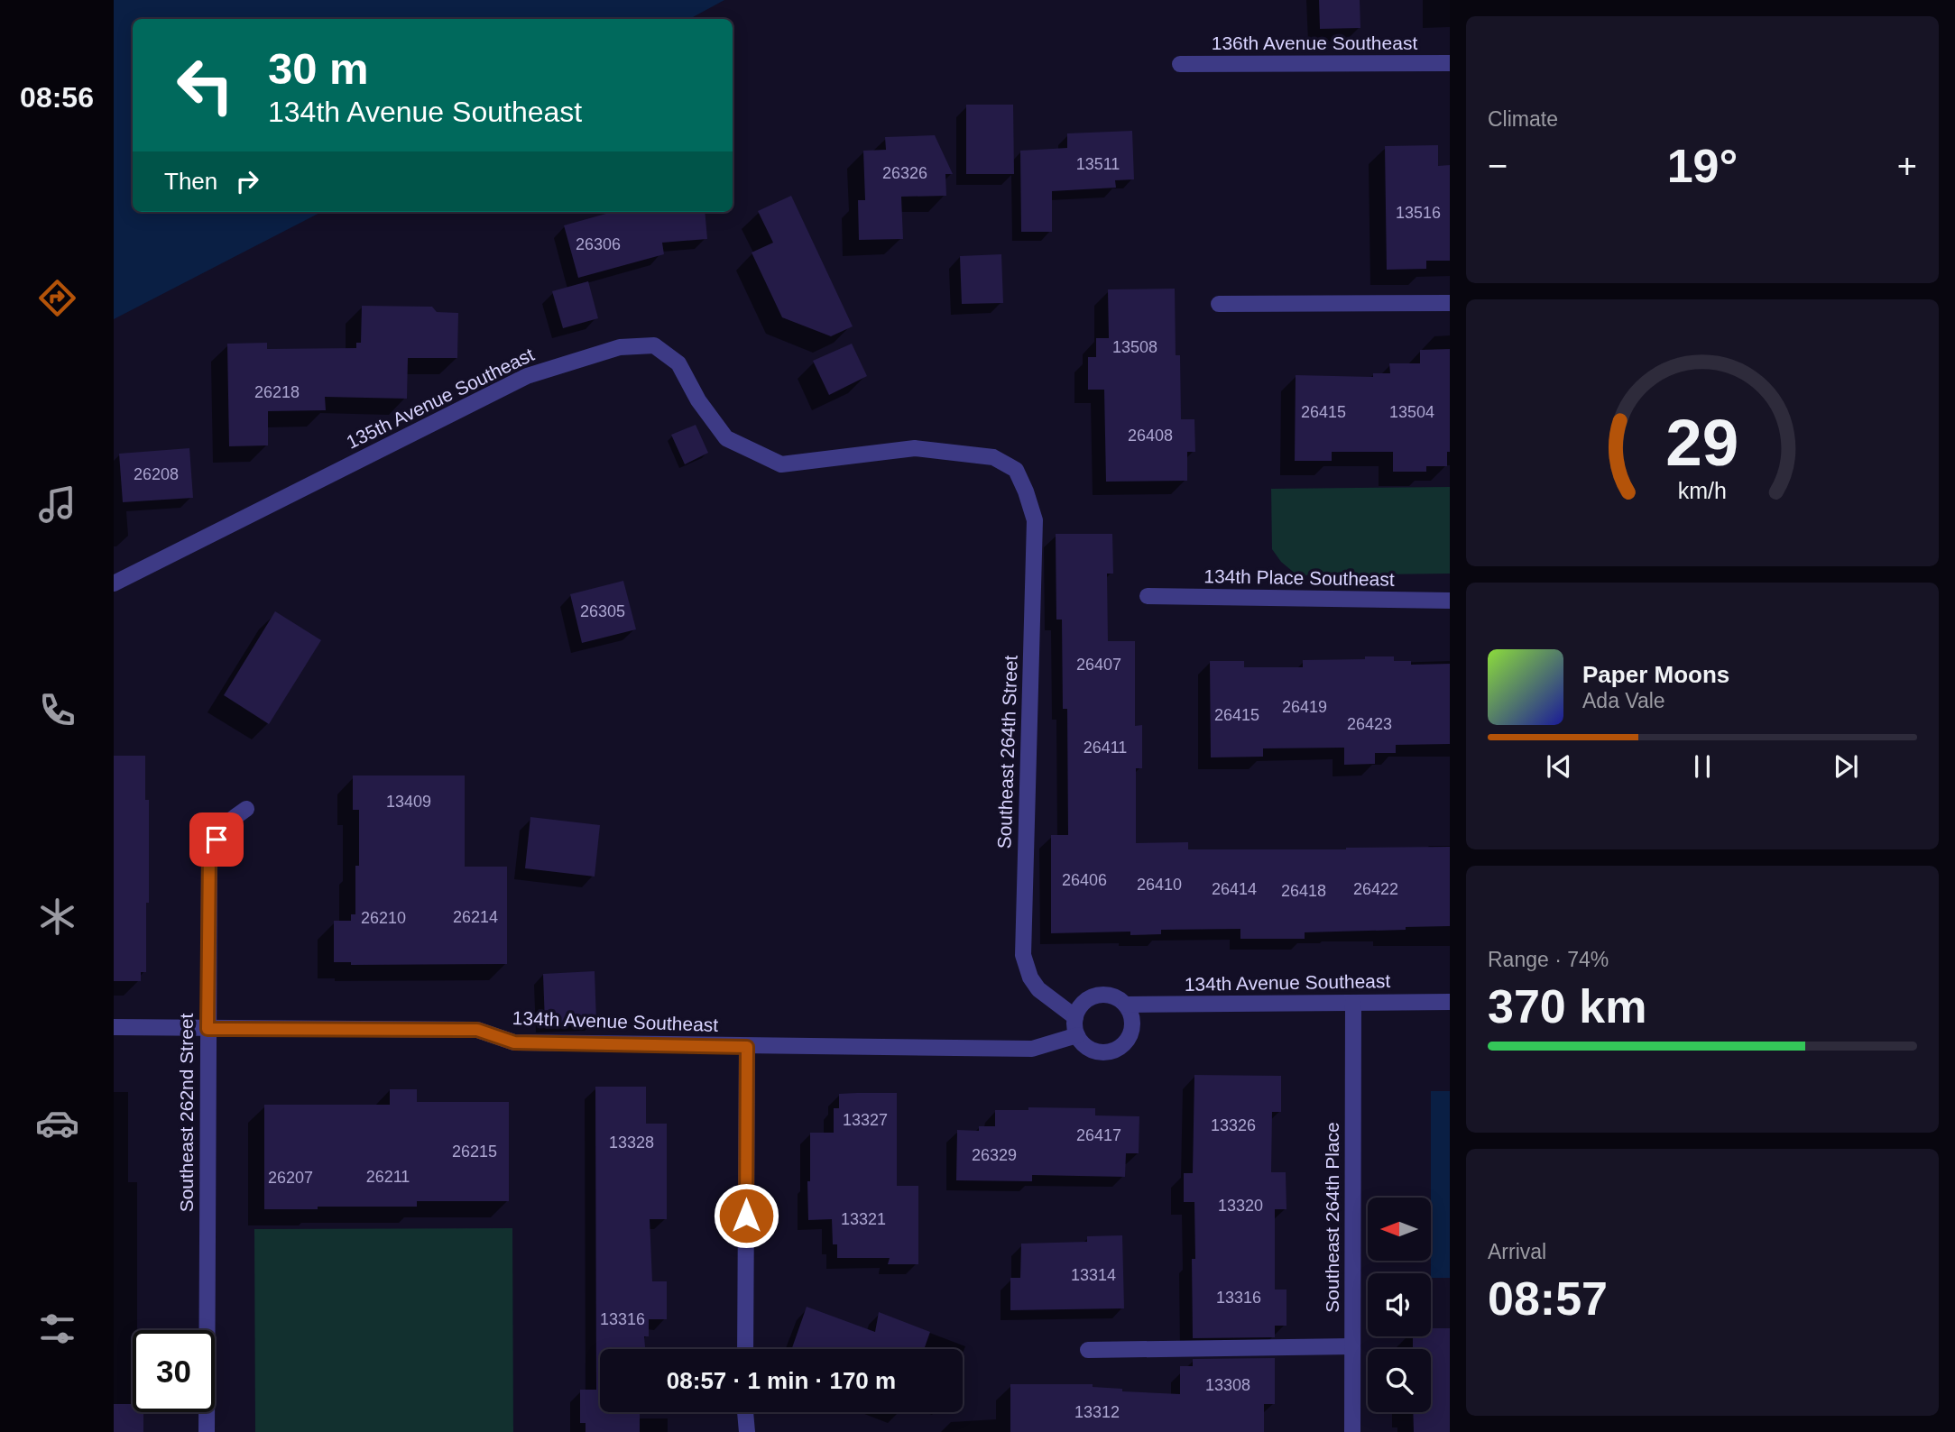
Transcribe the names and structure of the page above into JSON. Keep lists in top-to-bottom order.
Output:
{
  "streets": {
    "street": [
      "136th Avenue Southeast",
      "135th Avenue Southeast",
      "134th Place Southeast",
      "Southeast 264th Street",
      "134th Avenue Southeast",
      "Southeast 262nd Street",
      "Southeast 264th Place"
    ]
  },
  "crossings": [
    ["135th Avenue Southeast", "Southeast 264th Street"],
    ["Southeast 264th Street", "134th Avenue Southeast"],
    ["134th Avenue Southeast", "Southeast 262nd Street"],
    ["134th Avenue Southeast", "Southeast 264th Place"]
  ],
  "house_numbers": [
    "13511",
    "26326",
    "13516",
    "26306",
    "13508",
    "26218",
    "26415",
    "13504",
    "26408",
    "26208",
    "26305",
    "26407",
    "26419",
    "26415",
    "26423",
    "26411",
    "13409",
    "26406",
    "26410",
    "26414",
    "26422",
    "26418",
    "26214",
    "26210",
    "13327",
    "13326",
    "26417",
    "13328",
    "26215",
    "26329",
    "26211",
    "26207",
    "13320",
    "13321",
    "13314",
    "13316",
    "13316",
    "13308",
    "13312"
  ],
  "north": "left",
  "page": {
    "tabs": "08:56",
    "tile": [
      "Climate",
      ["Range · 74%", "370 km"],
      ["Arrival", "08:57"]
    ],
    "turn": ["30 m", "134th Avenue Southeast"],
    "heat": ["−", "19°", "+"],
    "then": "Then",
    "song": ["Paper Moons", "Ada Vale"],
    "limit": "30",
    "trip": "08:57 · 1 min · 170 m",
    "gauge": ["29", "km/h"]
  }
}
